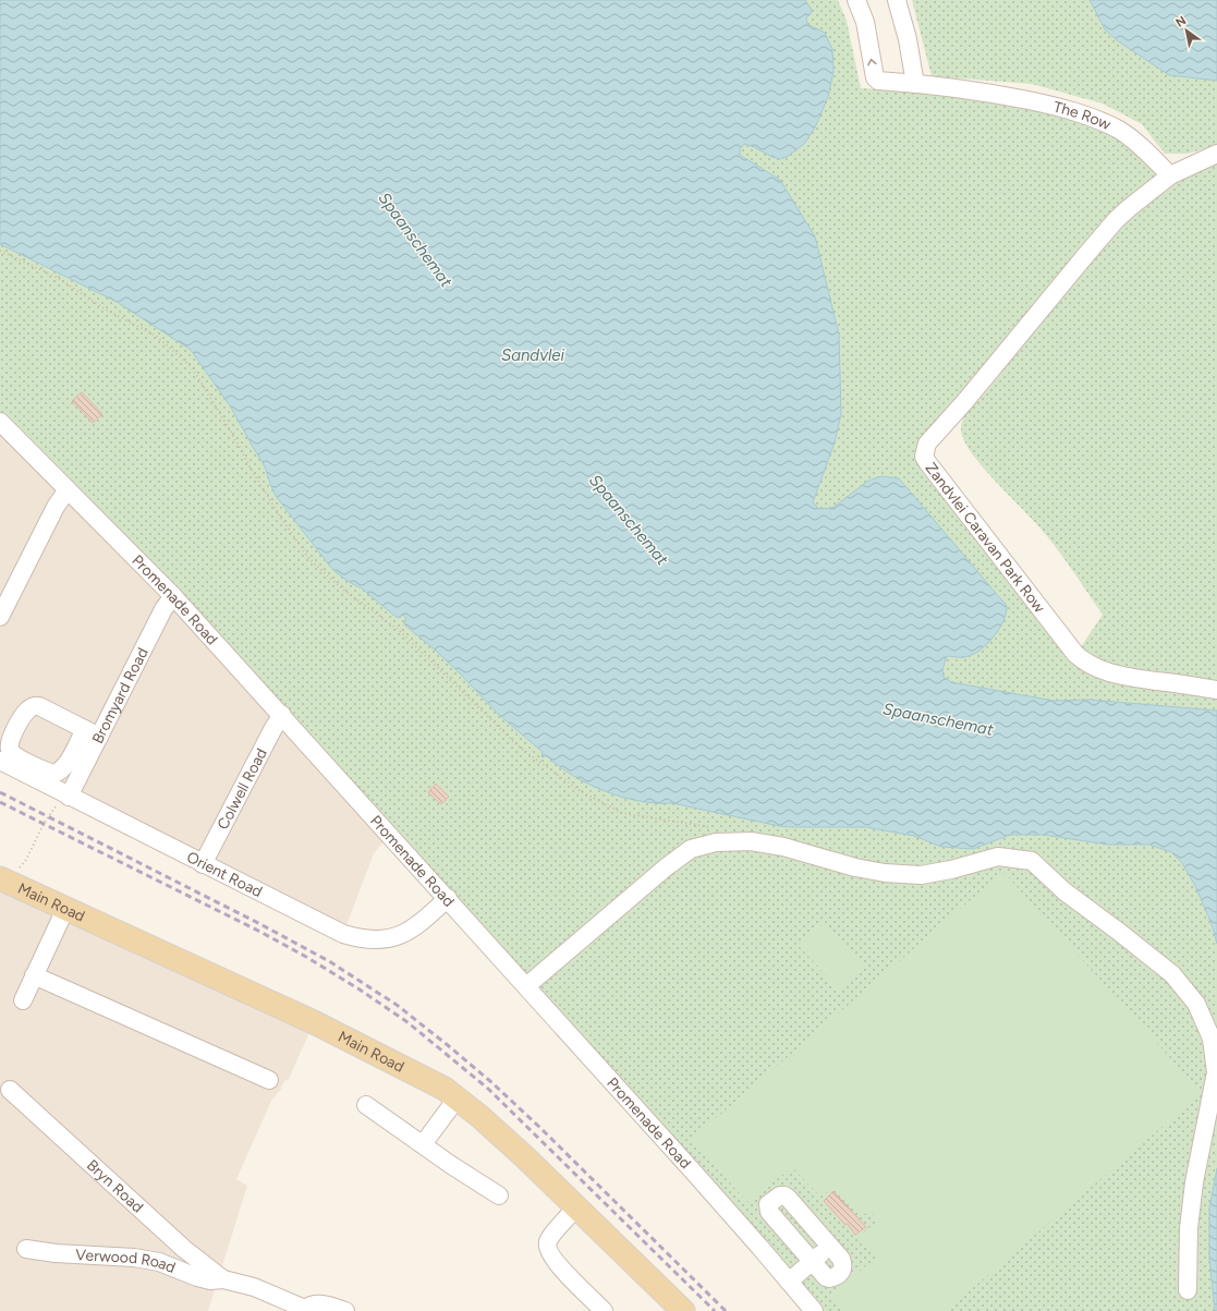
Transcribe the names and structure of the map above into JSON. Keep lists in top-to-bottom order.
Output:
{
  "streets": {
    "main road": ["Main Road"],
    "street": [
      "The Row",
      "Zandvlei Caravan Park Row",
      "Promenade Road",
      "Bromyard Road",
      "Colwell Road",
      "Orient Road",
      "Bryn Road",
      "Verwood Road"
    ]
  },
  "crossings": [
    ["The Row", "Zandvlei Caravan Park Row"],
    ["Promenade Road", "Bromyard Road"],
    ["Promenade Road", "Colwell Road"],
    ["Promenade Road", "Orient Road"],
    ["Bromyard Road", "Orient Road"],
    ["Colwell Road", "Orient Road"],
    ["Bryn Road", "Verwood Road"]
  ],
  "water": ["Spaanschemat", "Sandvlei"],
  "north": "top left"
}
